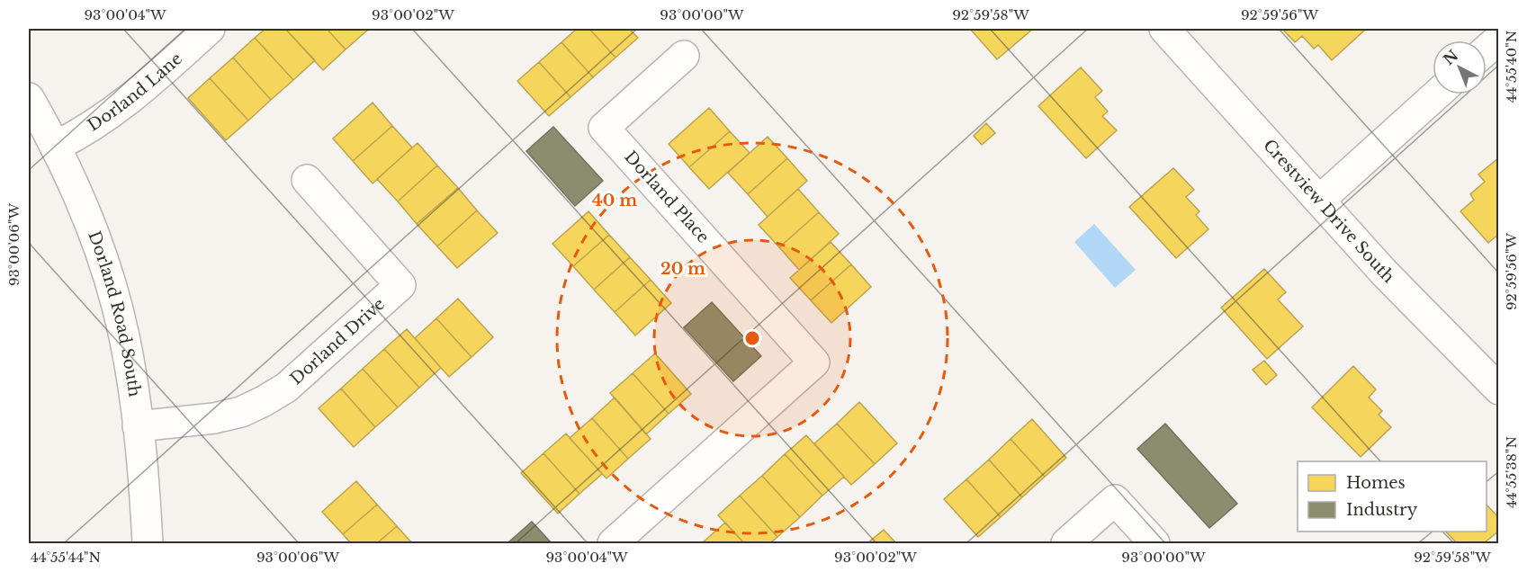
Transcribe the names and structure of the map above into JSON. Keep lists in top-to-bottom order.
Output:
{
  "streets": {
    "street": [
      "Dorland Lane",
      "Dorland Place",
      "Crestview Drive South",
      "Dorland Road South",
      "Dorland Drive"
    ]
  },
  "crossings": [
    ["Dorland Lane", "Dorland Road South"],
    ["Dorland Road South", "Dorland Drive"]
  ],
  "legend": ["Homes", "Industry"],
  "north": "top left",
  "coordinates": [
    "93°00'04\"W",
    "93°00'02\"W",
    "93°00'00\"W",
    "92°59'58\"W",
    "92°59'56\"W",
    "44°55'40\"N",
    "93°00'06\"W",
    "44°55'38\"N",
    "44°55'44\"N"
  ],
  "rings": ["40 m", "20 m"]
}
